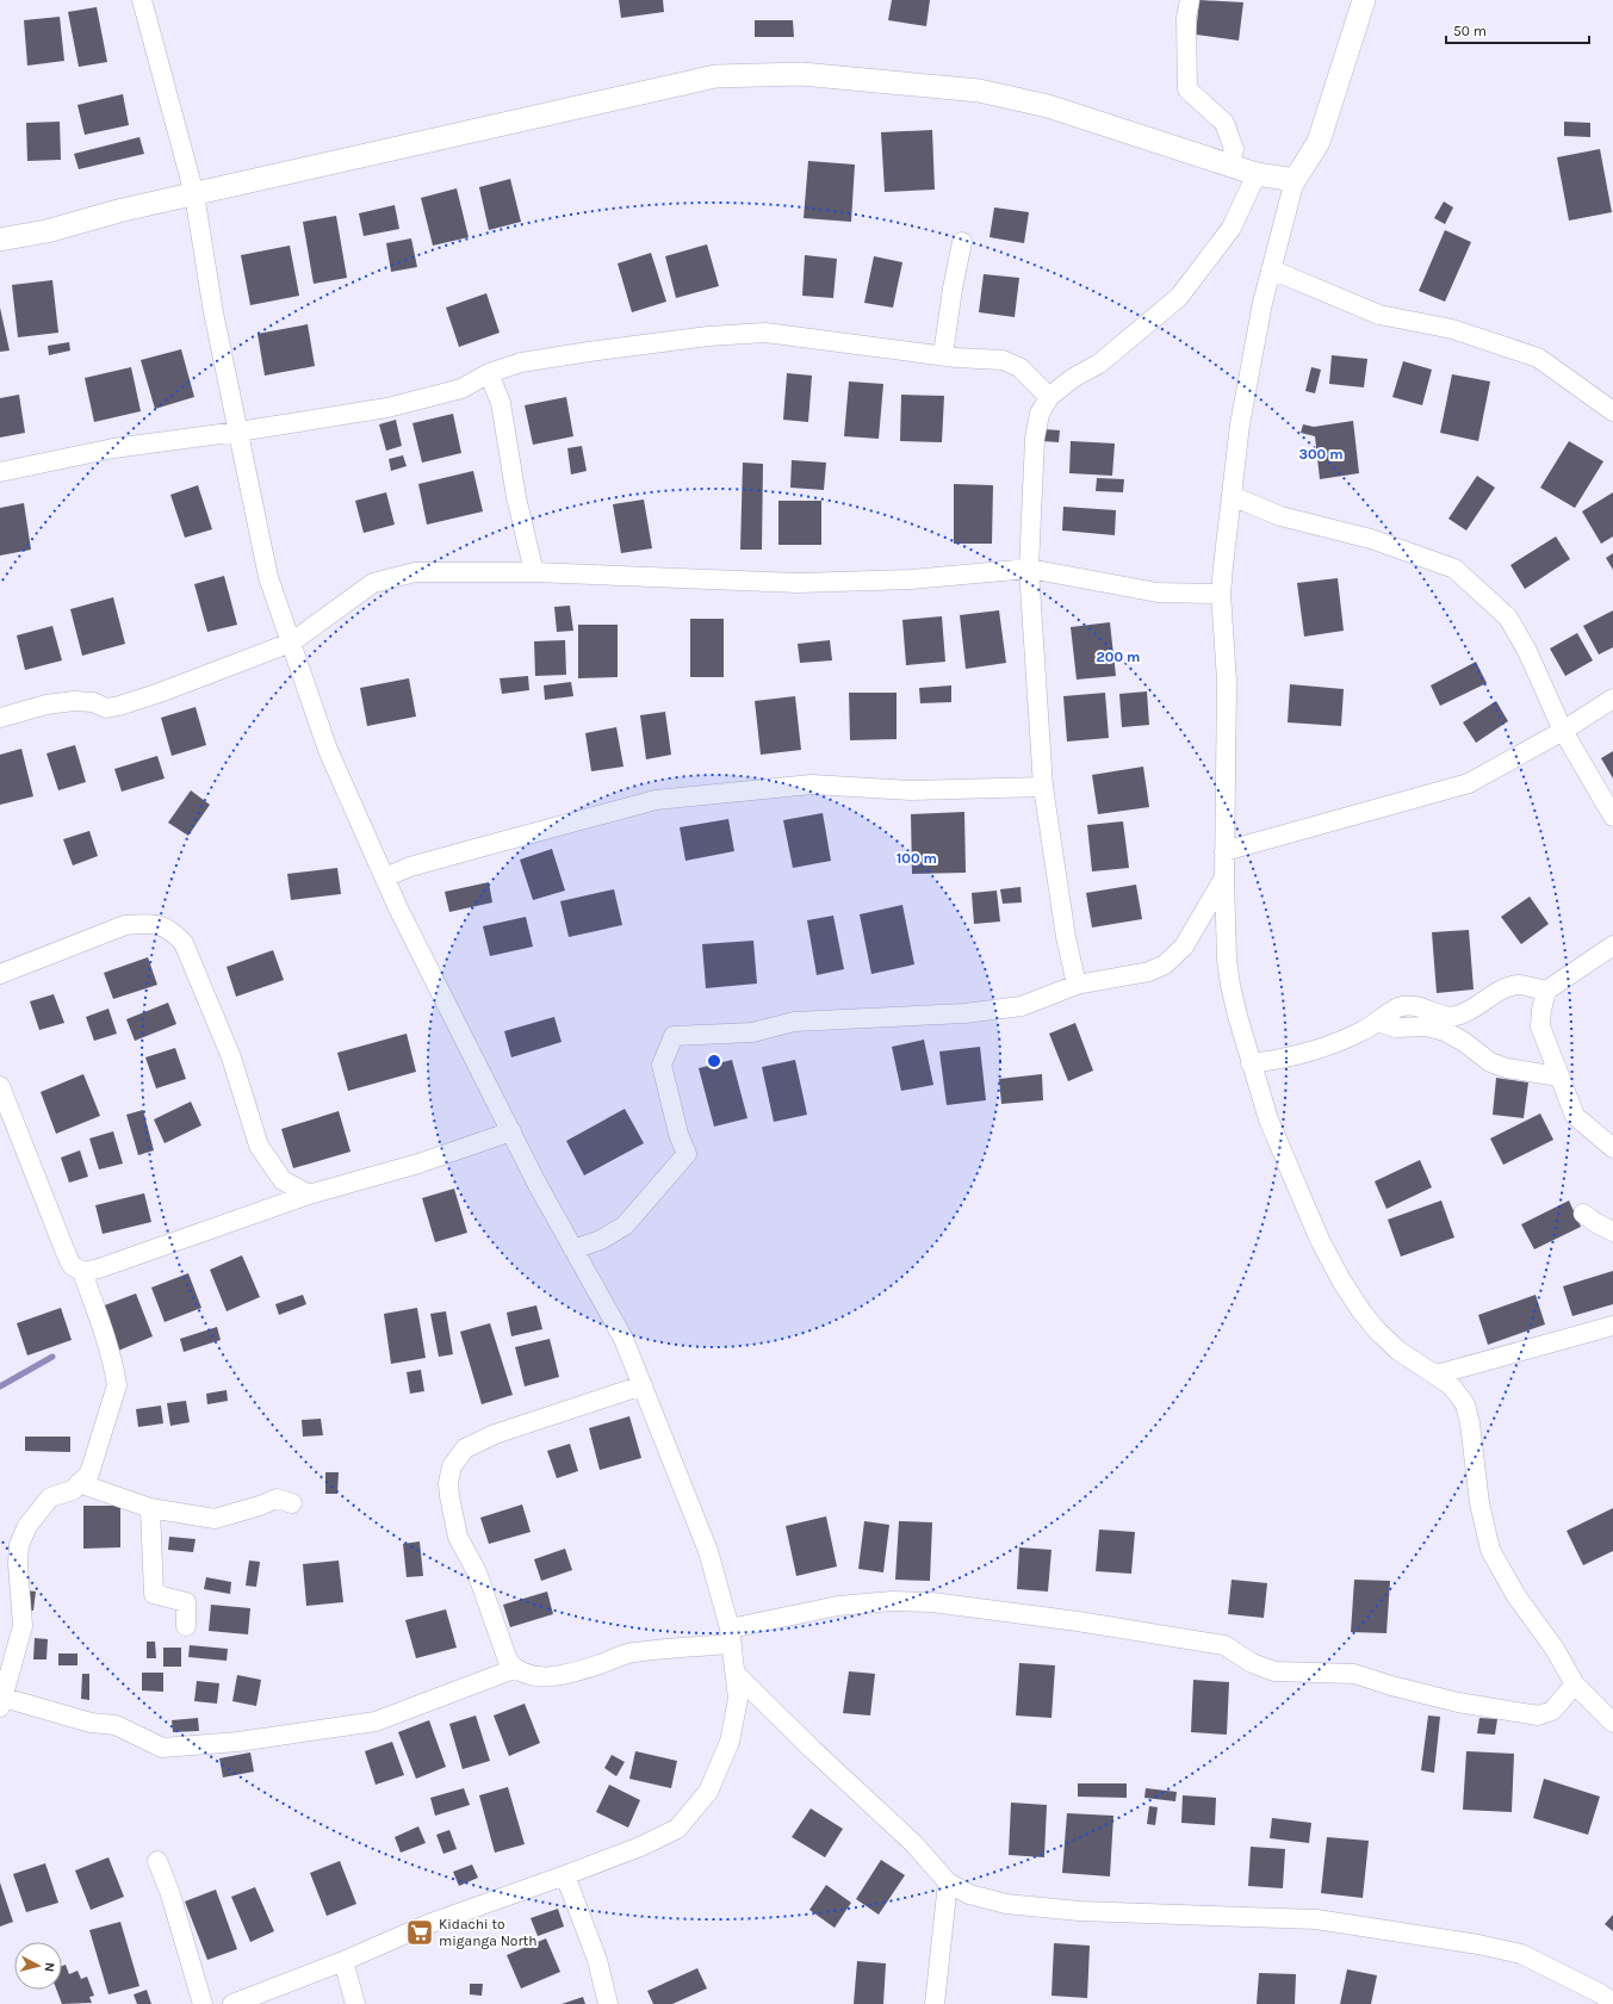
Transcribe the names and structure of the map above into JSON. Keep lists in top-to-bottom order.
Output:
{
  "places": {
    "supermarket": ["Kidachi to miganga North"]
  },
  "scale_bar": "50 m",
  "north": "right",
  "rings": ["300 m", "200 m", "100 m"]
}
